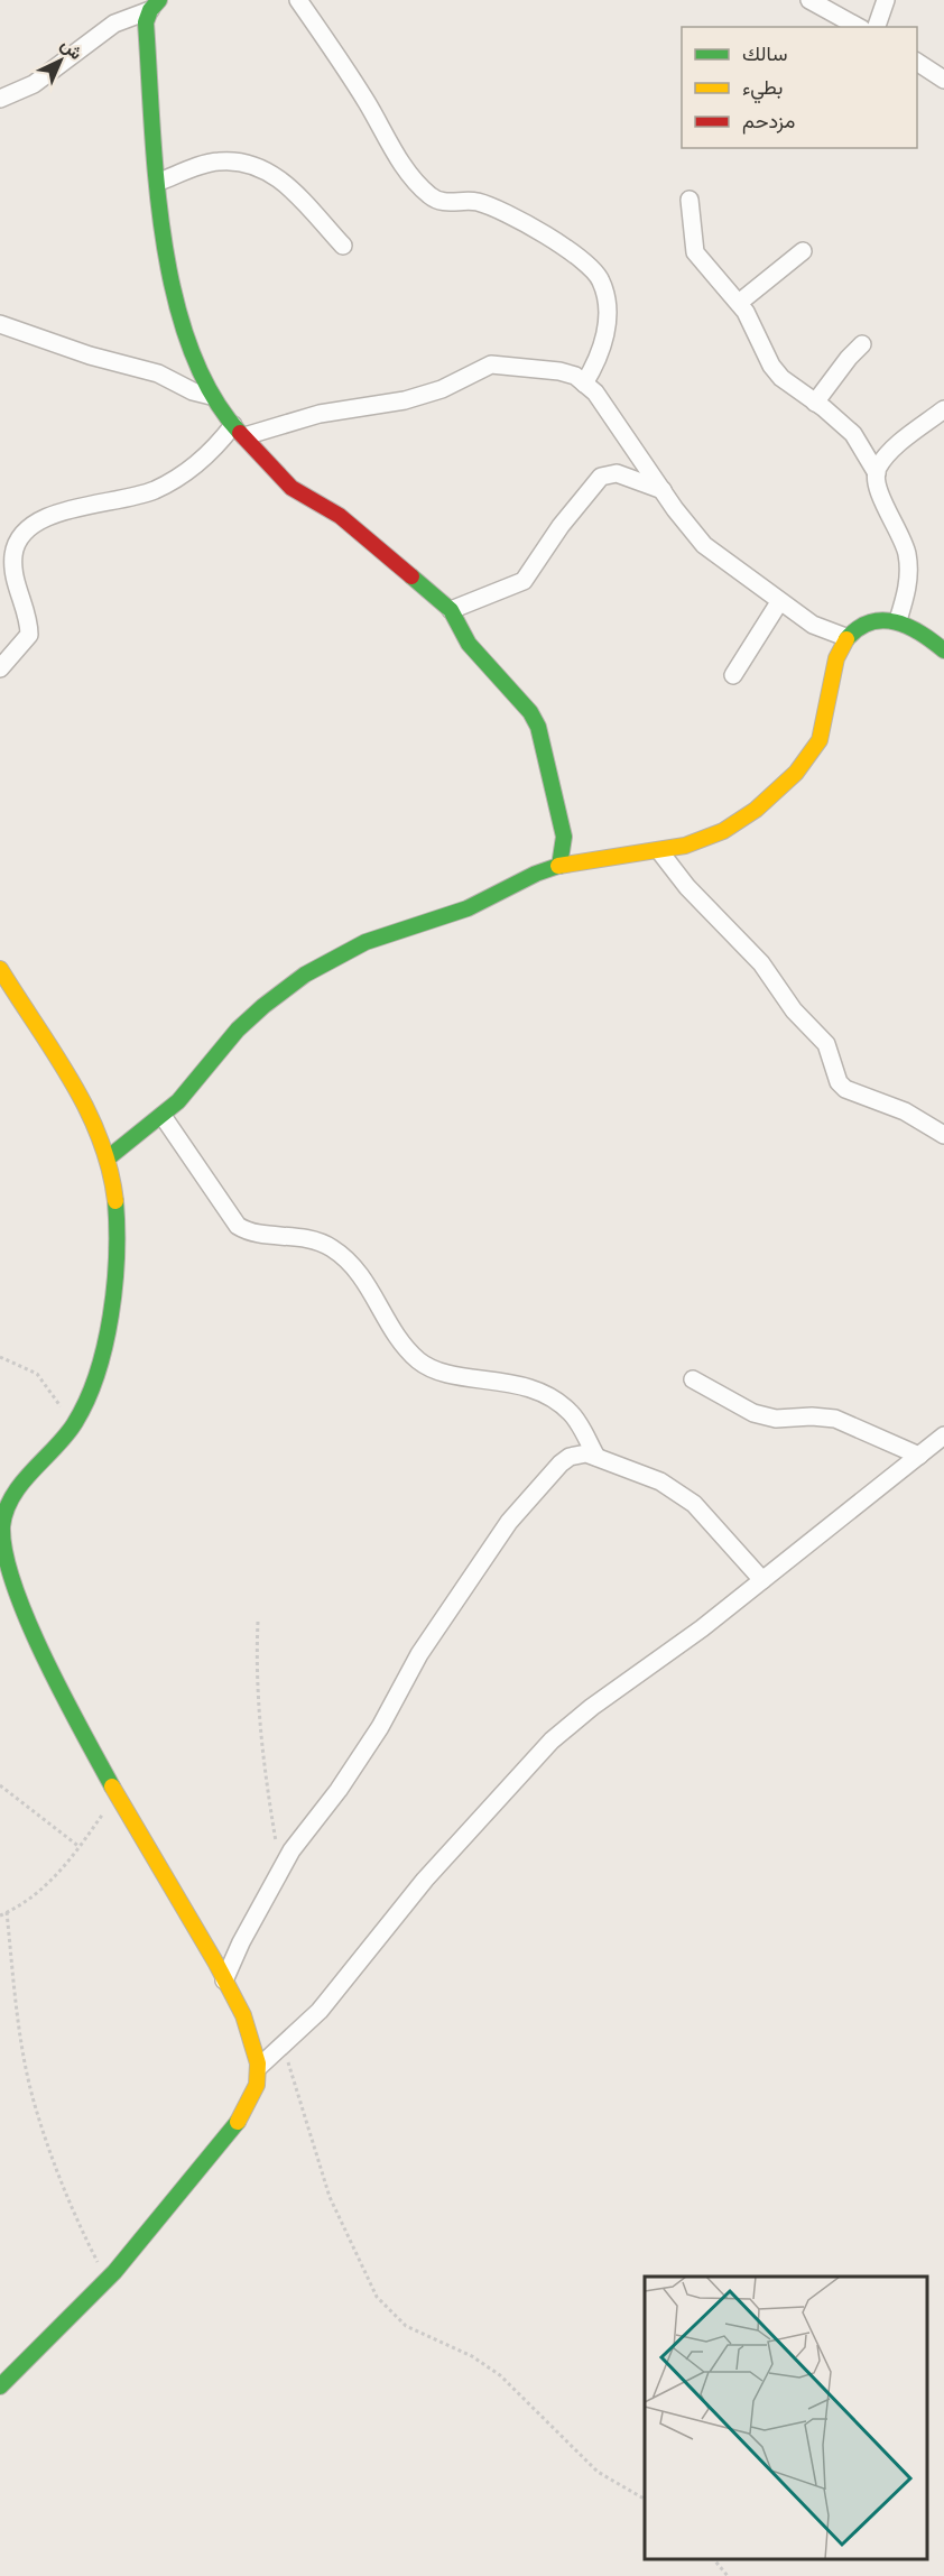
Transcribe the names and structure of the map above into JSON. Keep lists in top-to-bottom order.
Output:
{
  "legend": ["سالك", "بطيء", "مزدحم"],
  "north": "top right"
}
